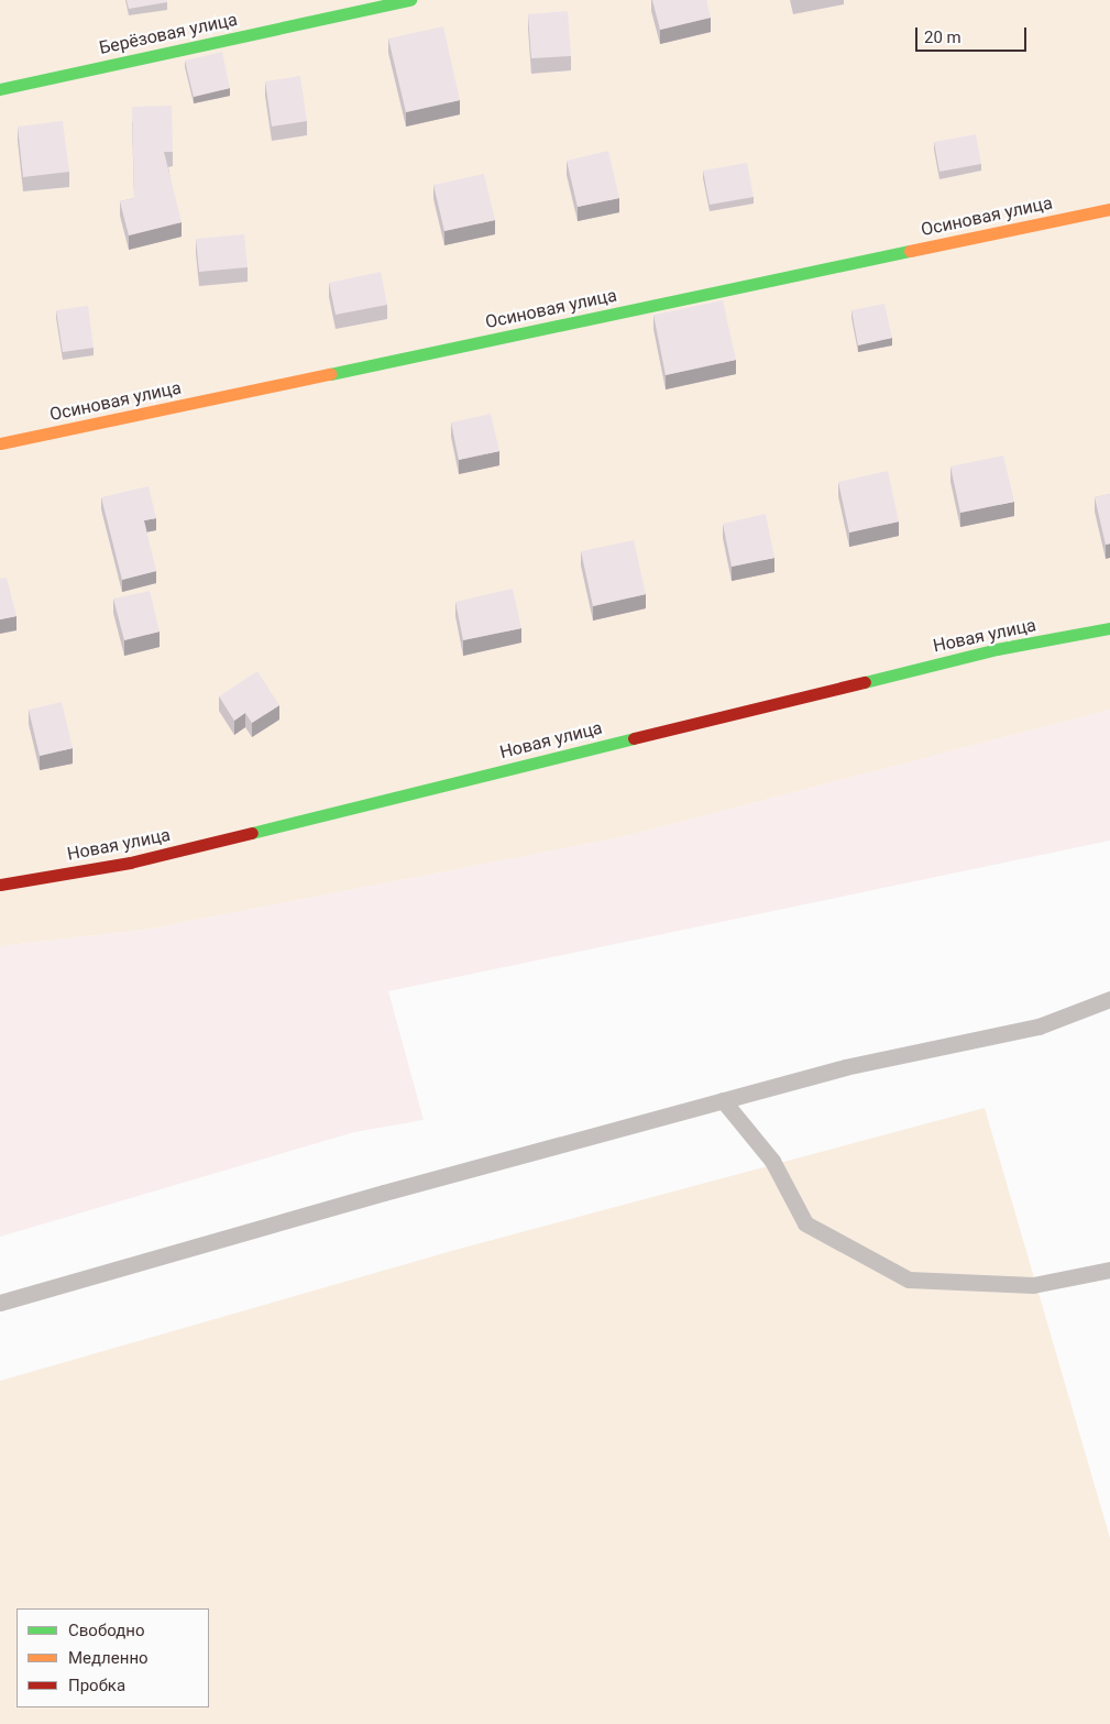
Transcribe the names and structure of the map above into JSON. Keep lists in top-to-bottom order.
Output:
{
  "streets": {
    "street": ["Берёзовая улица", "Осиновая улица", "Новая улица"]
  },
  "legend": ["Свободно", "Медленно", "Пробка"],
  "scale_bar": "20 m"
}
